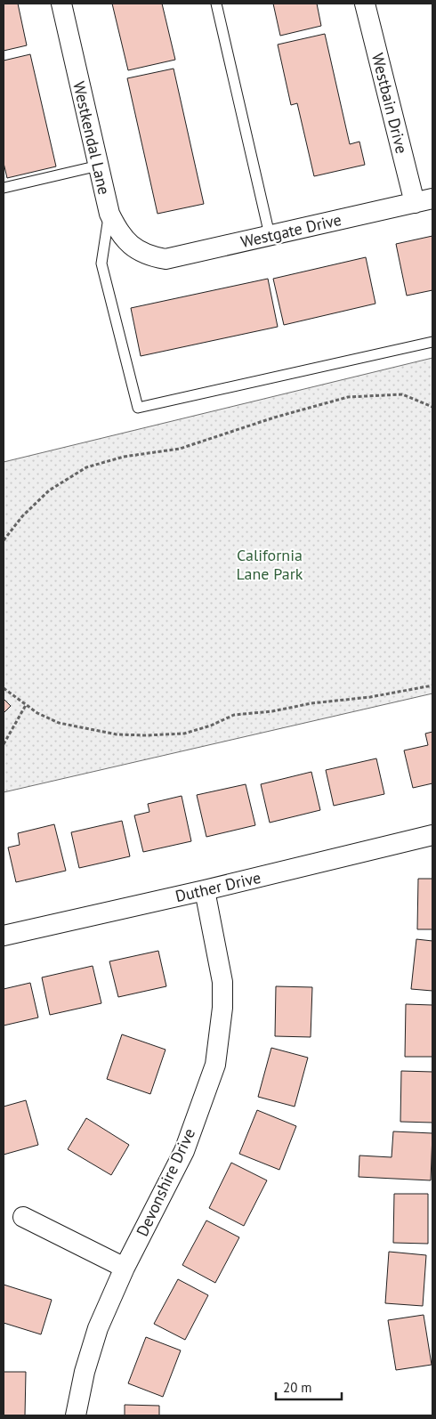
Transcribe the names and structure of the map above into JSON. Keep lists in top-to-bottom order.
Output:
{
  "streets": {
    "street": [
      "Westbain Drive",
      "Westkendal Lane",
      "Westgate Drive",
      "Duther Drive",
      "Devonshire Drive"
    ]
  },
  "crossings": [
    ["Westbain Drive", "Westgate Drive"],
    ["Westkendal Lane", "Westgate Drive"],
    ["Duther Drive", "Devonshire Drive"]
  ],
  "parks": ["California Lane Park"],
  "scale_bar": "20 m"
}
